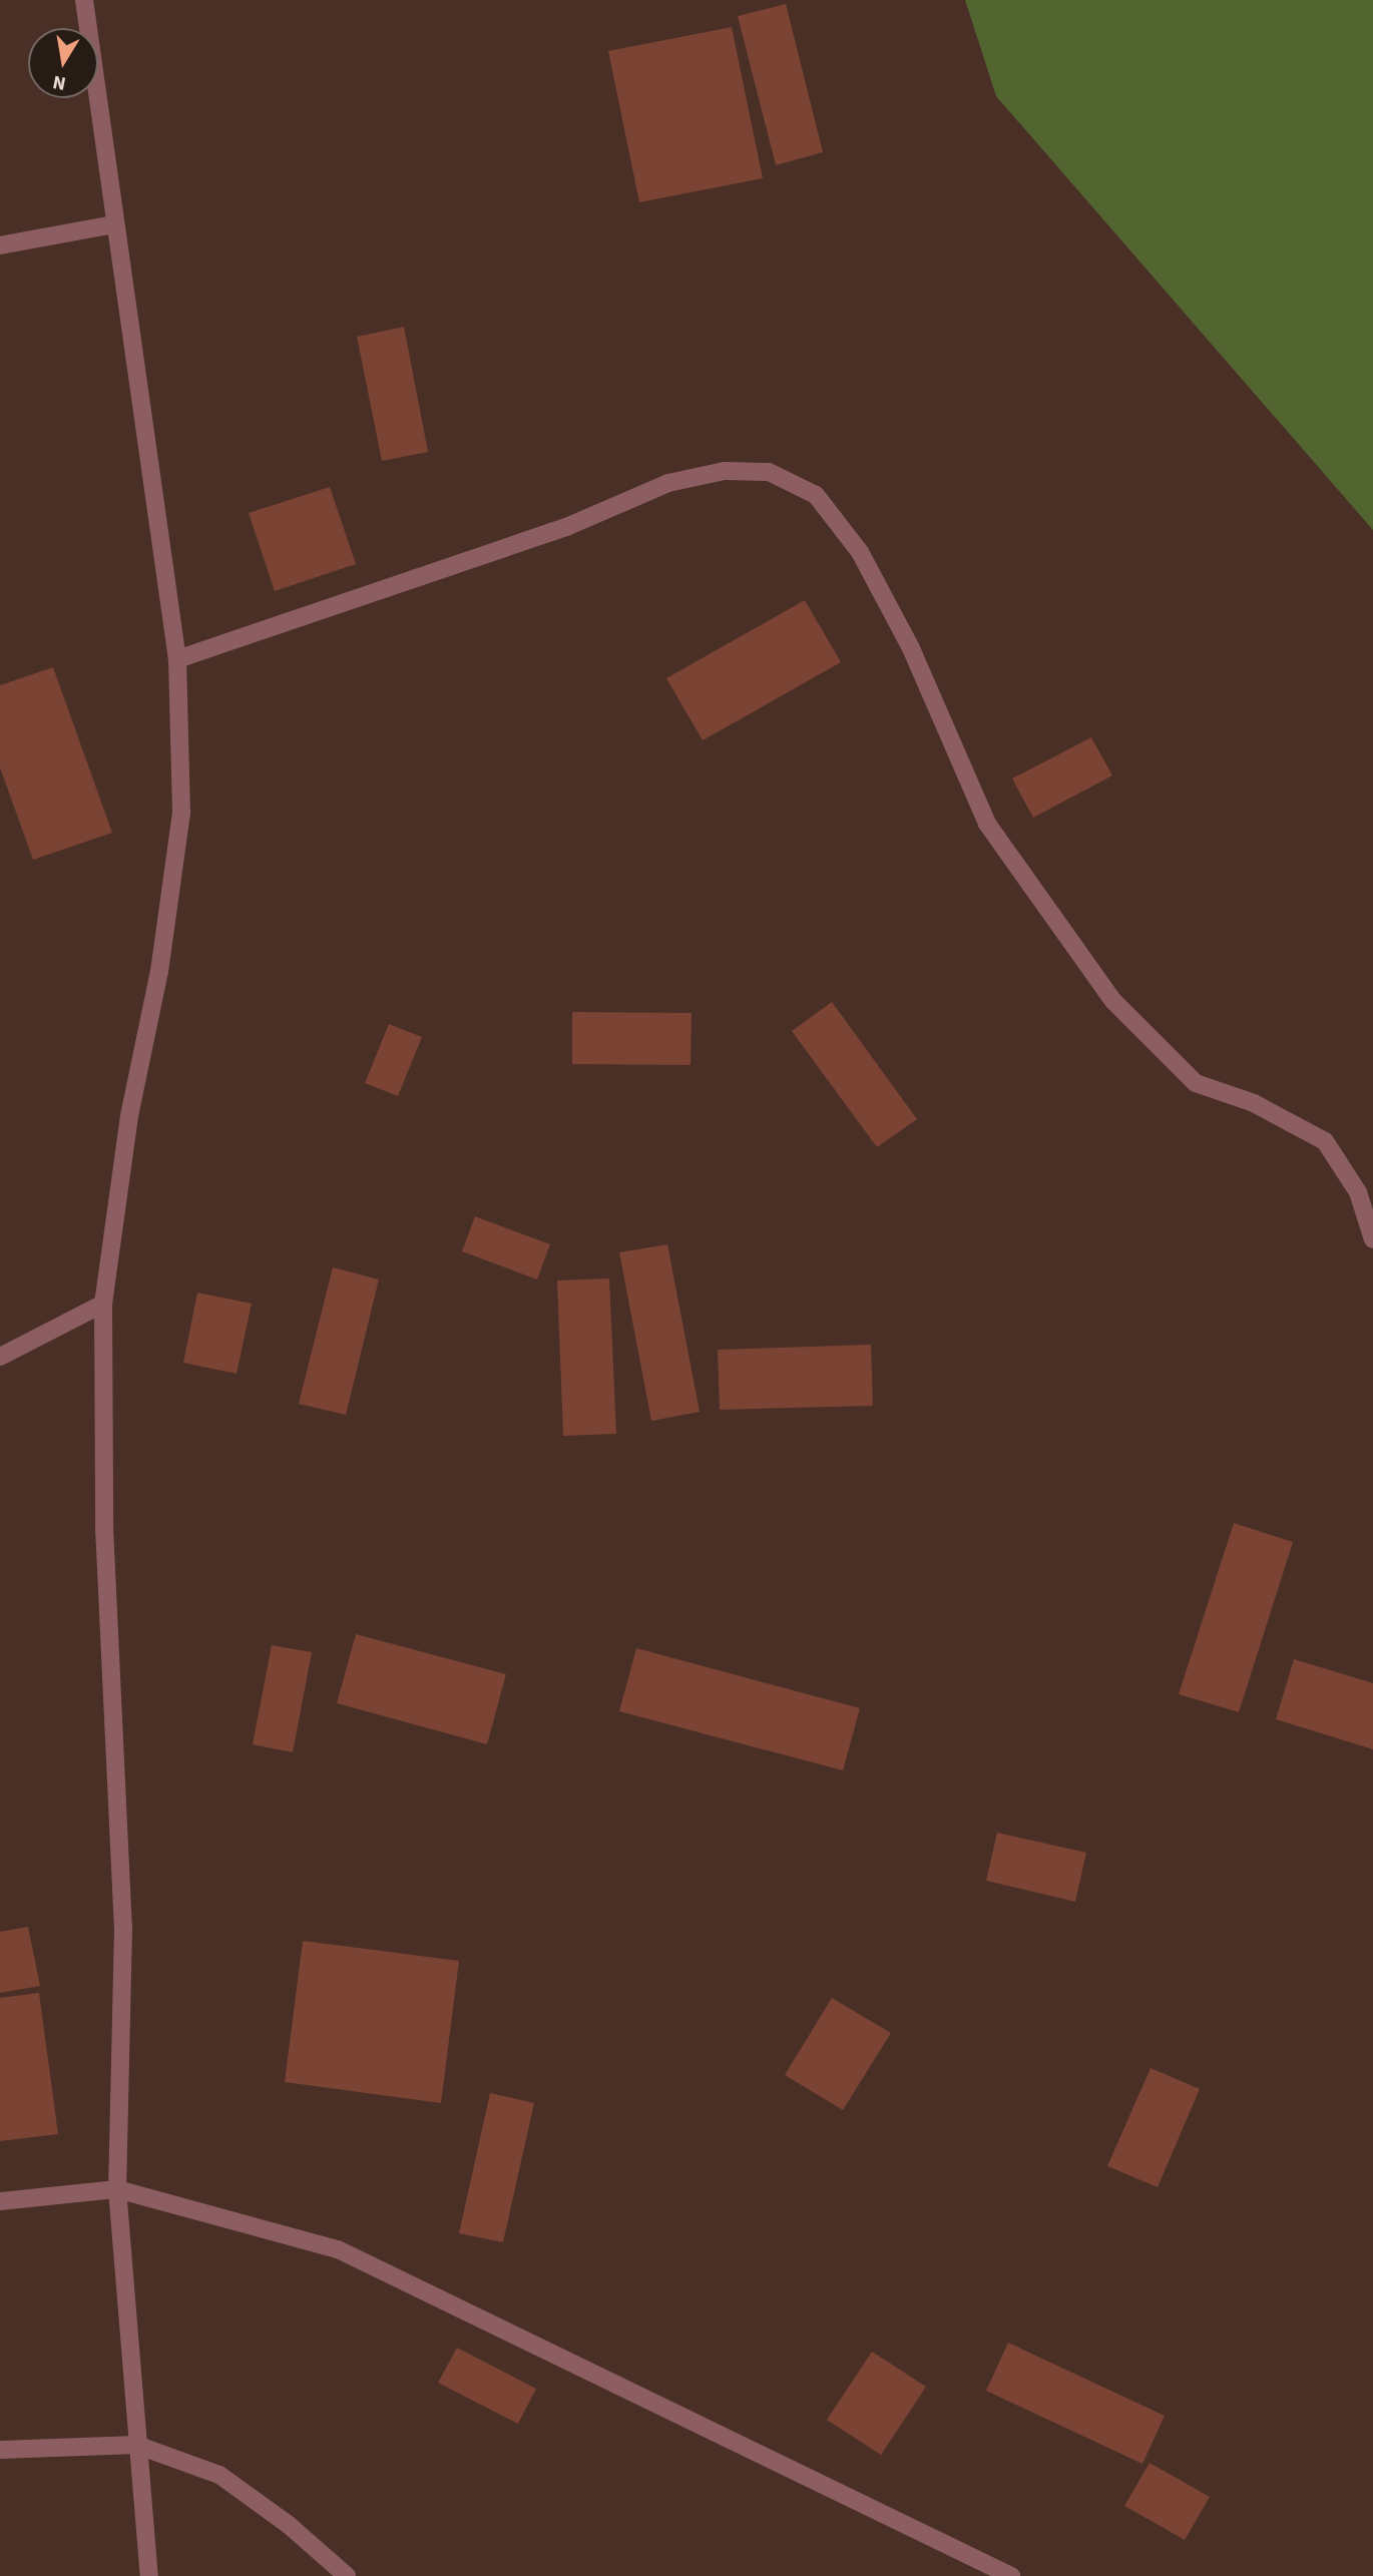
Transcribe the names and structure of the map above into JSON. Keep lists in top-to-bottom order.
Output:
{
  "north": "bottom"
}
